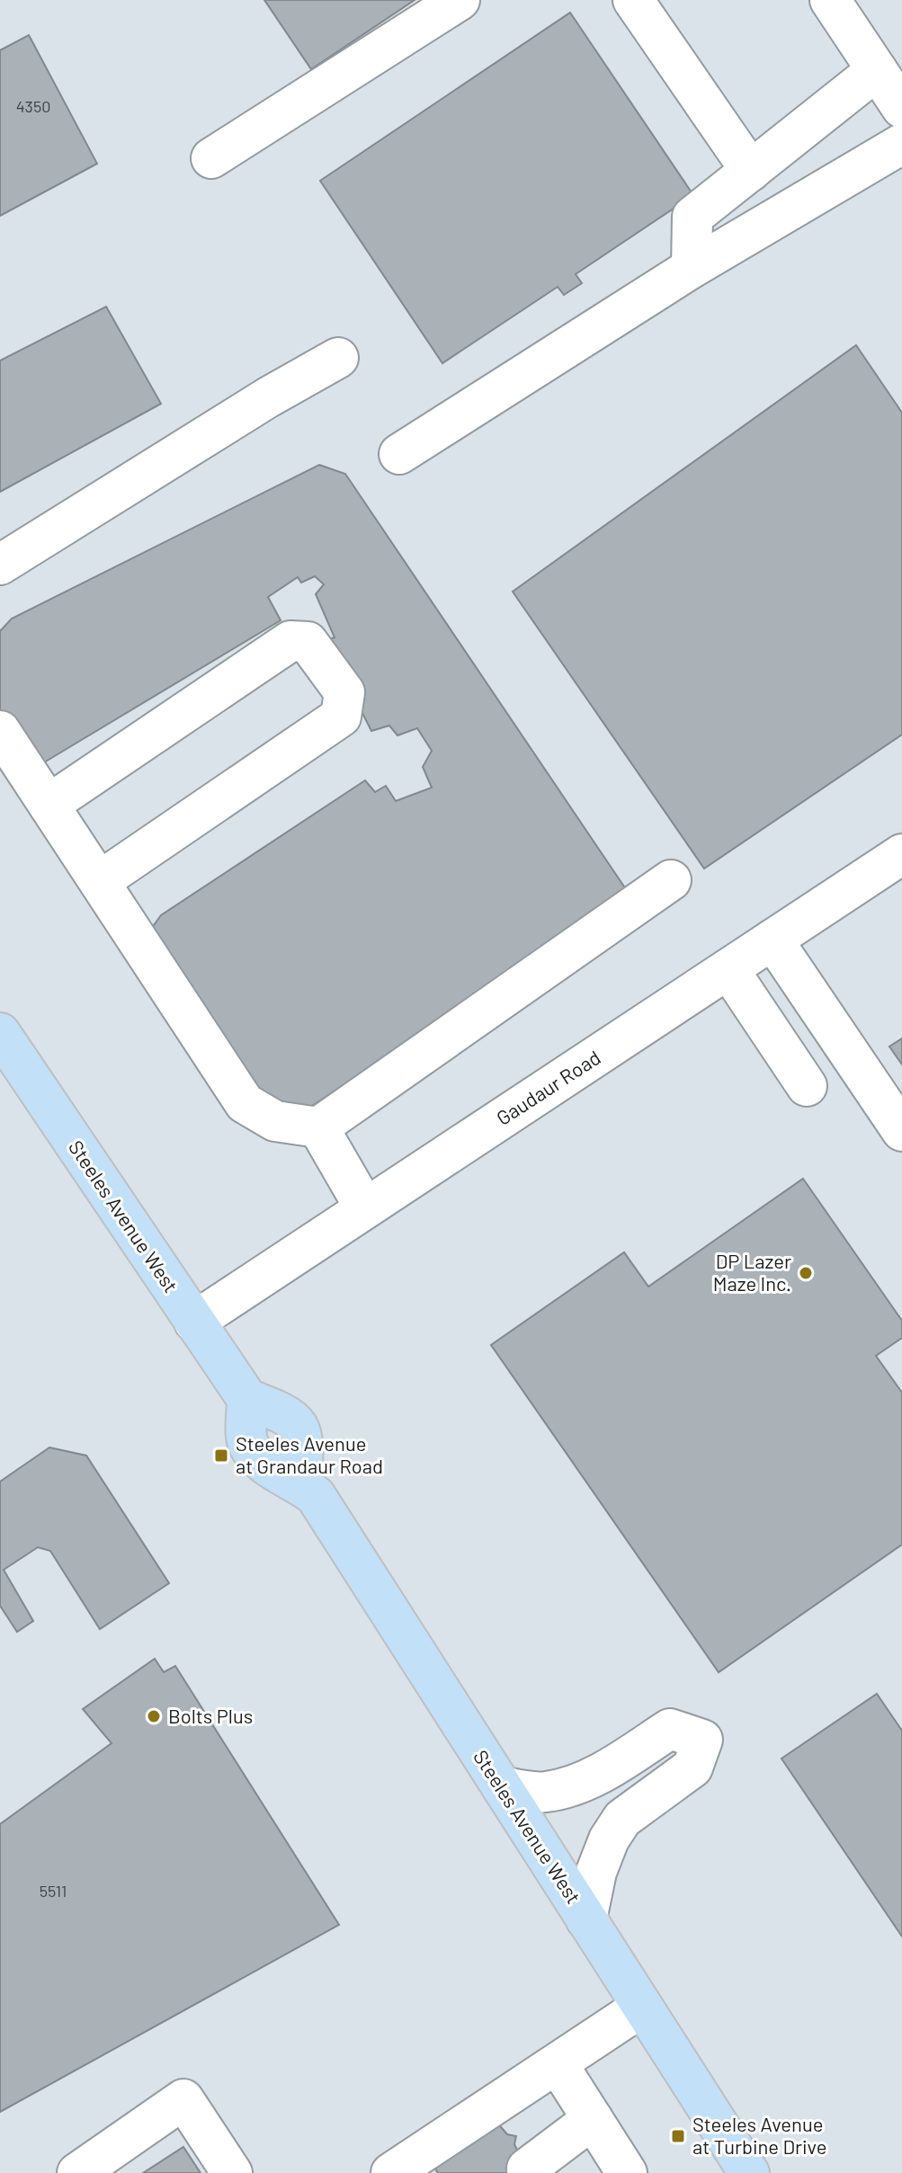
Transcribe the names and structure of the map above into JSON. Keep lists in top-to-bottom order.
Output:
{
  "streets": {
    "main road": ["Steeles Avenue West"],
    "street": ["Gaudaur Road"]
  },
  "crossings": [
    ["Gaudaur Road", "Steeles Avenue West"]
  ],
  "places": {
    "other": ["DP Lazer Maze Inc.", "Bolts Plus"],
    "transit": ["Steeles Avenue at Grandaur Road", "Steeles Avenue at Turbine Drive"]
  },
  "house_numbers": ["4350", "5511"]
}
